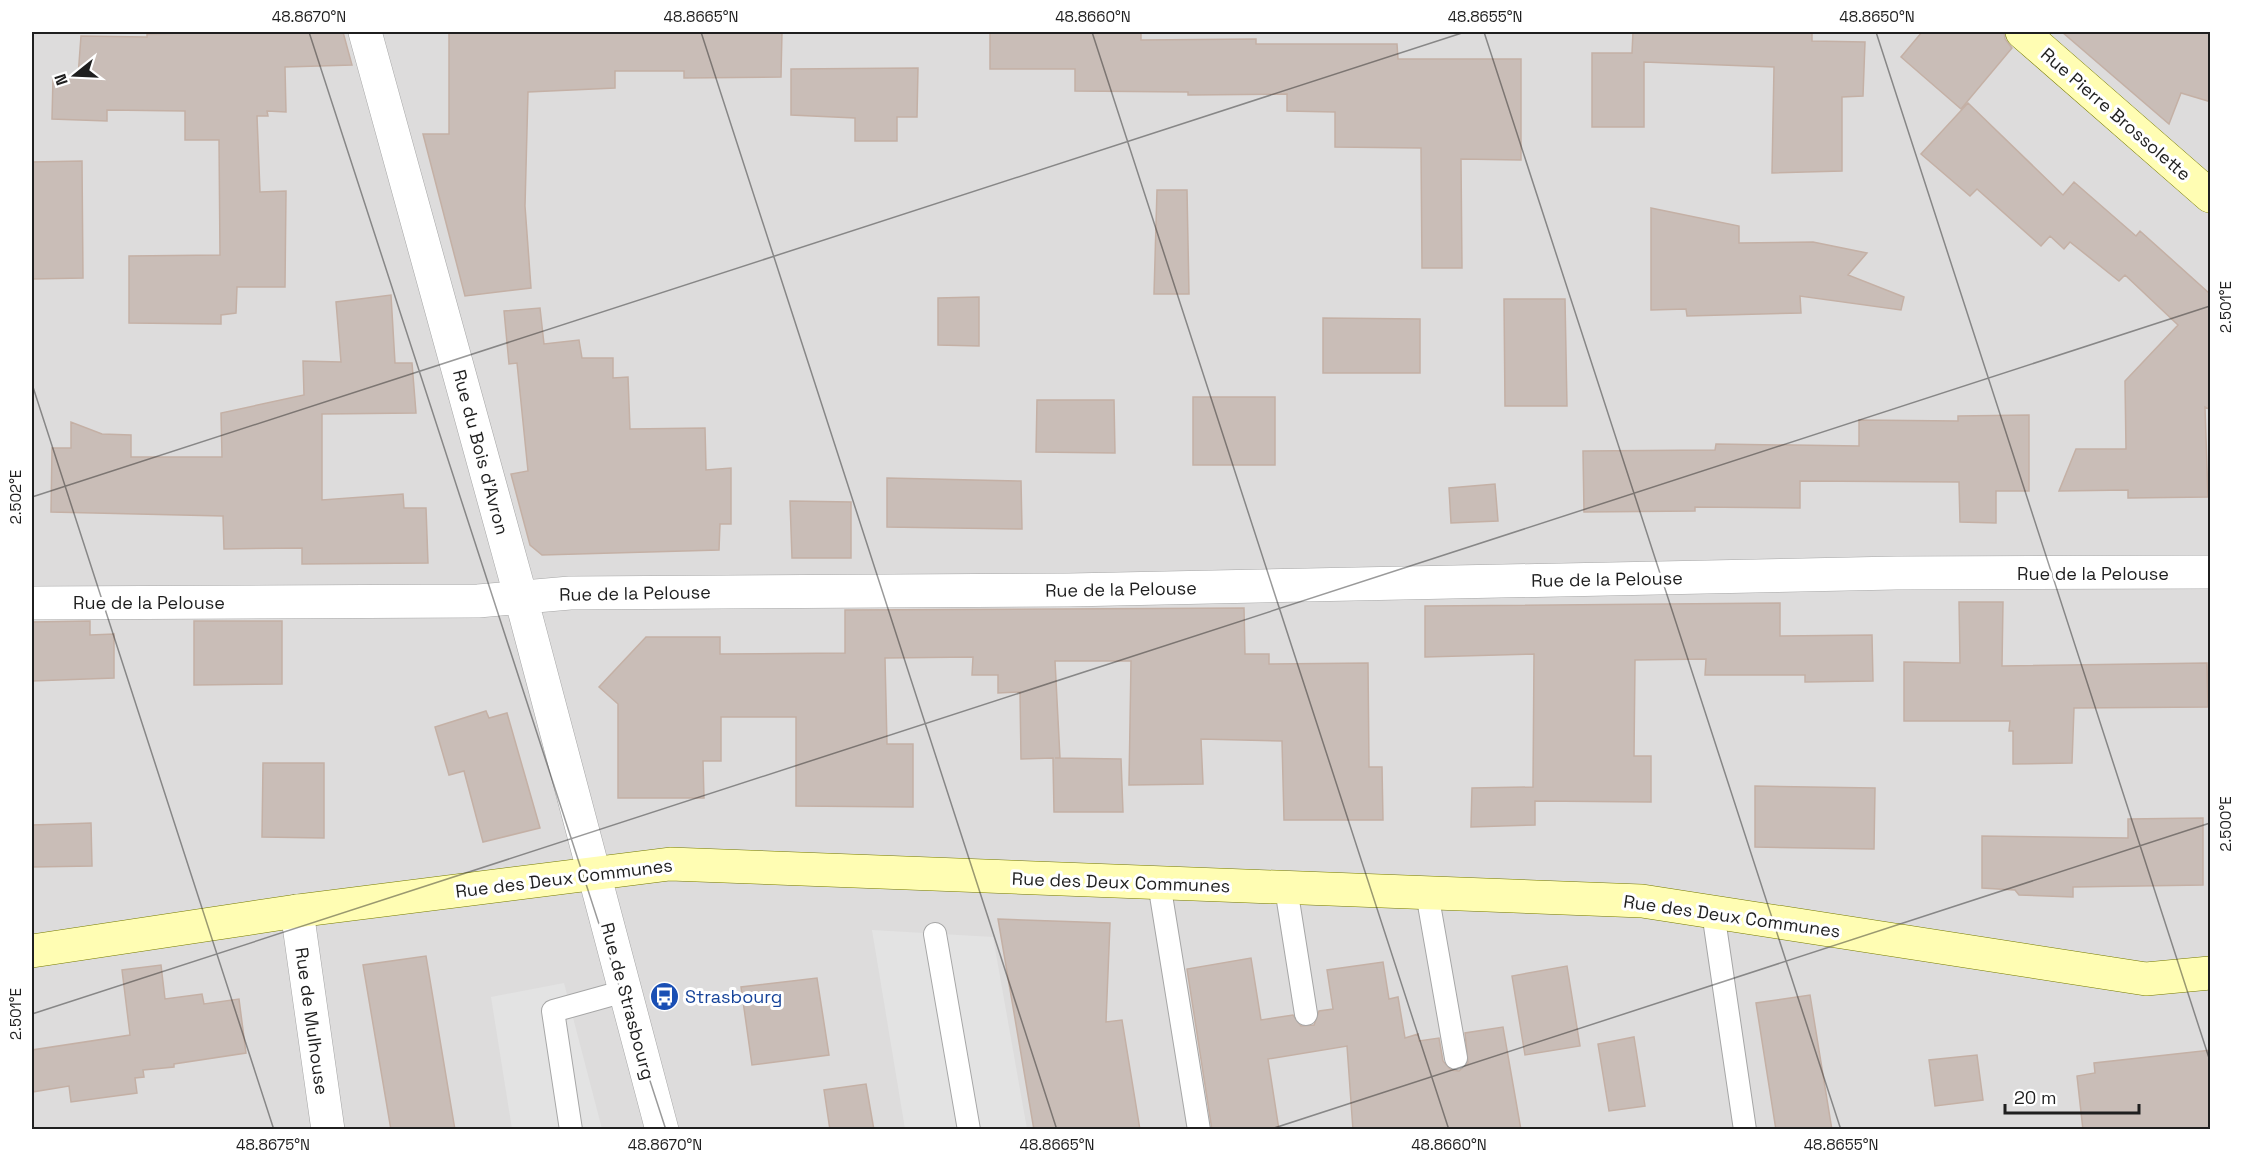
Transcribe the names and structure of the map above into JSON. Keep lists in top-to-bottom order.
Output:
{
  "streets": {
    "street": [
      "Rue Pierre Brossolette",
      "Rue du Bois d'Avron",
      "Rue de la Pelouse",
      "Rue des Deux Communes",
      "Rue de Strasbourg",
      "Rue de Mulhouse"
    ]
  },
  "crossings": [
    ["Rue du Bois d'Avron", "Rue de la Pelouse"],
    ["Rue du Bois d'Avron", "Rue des Deux Communes"],
    ["Rue du Bois d'Avron", "Rue de Strasbourg"],
    ["Rue des Deux Communes", "Rue de Strasbourg"],
    ["Rue des Deux Communes", "Rue de Mulhouse"]
  ],
  "places": {
    "bus stop": ["Strasbourg"]
  },
  "scale_bar": "20 m",
  "north": "left",
  "coordinates": [
    "48.8670°N",
    "48.8665°N",
    "48.8660°N",
    "48.8655°N",
    "48.8650°N",
    "2.501°E",
    "2.502°E",
    "2.500°E",
    "48.8675°N"
  ]
}
